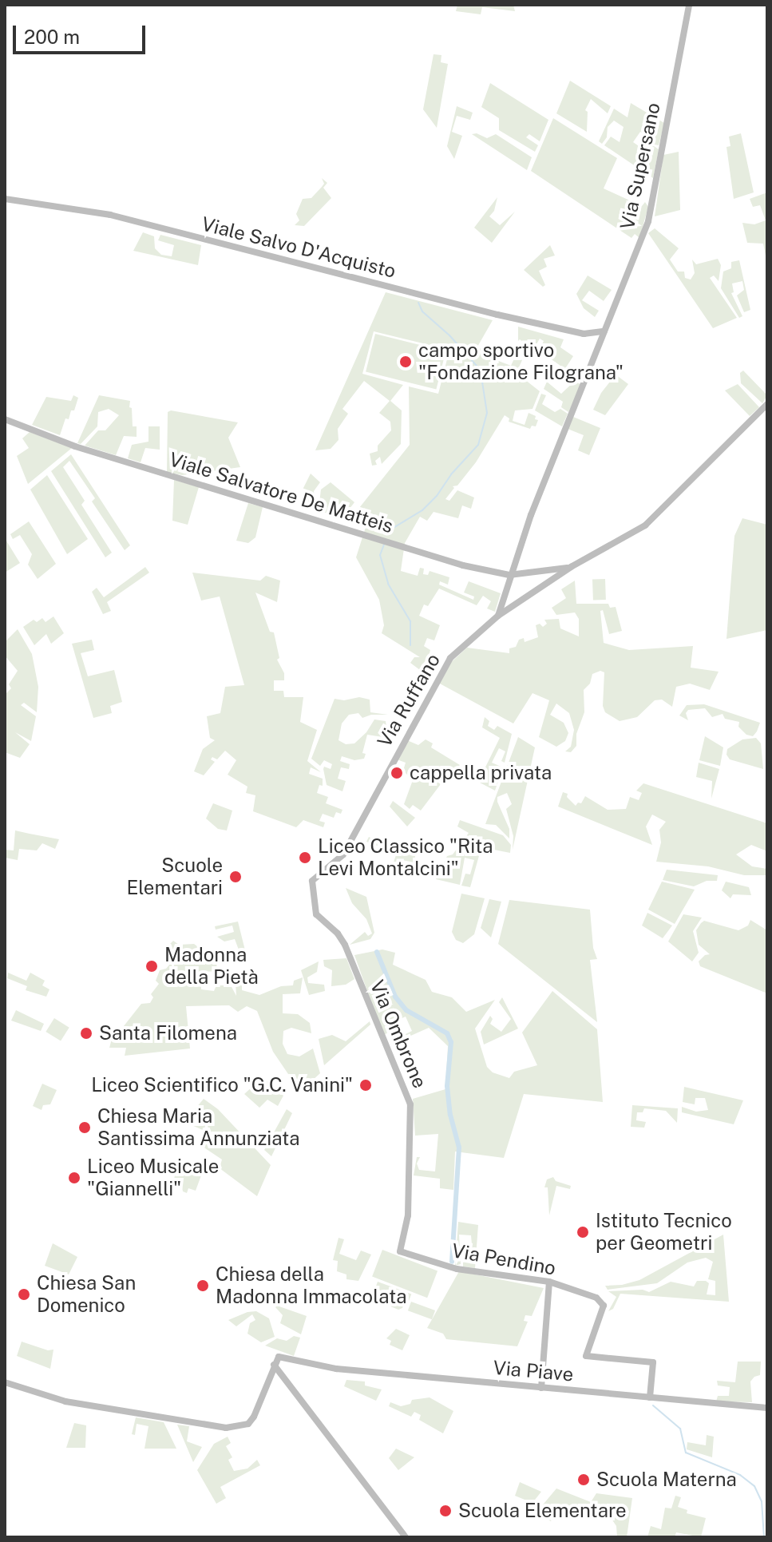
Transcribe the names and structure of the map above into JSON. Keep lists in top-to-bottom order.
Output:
{
  "streets": {
    "street": [
      "Via Supersano",
      "Viale Salvo D'Acquisto",
      "Viale Salvatore De Matteis",
      "Via Ruffano",
      "Via Ombrone",
      "Via Pendino",
      "Via Piave"
    ]
  },
  "crossings": [
    ["Via Supersano", "Viale Salvo D'Acquisto"],
    ["Via Supersano", "Viale Salvatore De Matteis"],
    ["Via Supersano", "Via Ruffano"],
    ["Viale Salvatore De Matteis", "Via Ruffano"],
    ["Via Ruffano", "Via Ombrone"],
    ["Via Ombrone", "Via Pendino"],
    ["Via Pendino", "Via Piave"]
  ],
  "places": [
    "campo sportivo \"Fondazione Filograna\"",
    "cappella privata",
    "Liceo Classico \"Rita Levi Montalcini\"",
    "Scuole Elementari",
    "Madonna della Pietà",
    "Santa Filomena",
    "Liceo Scientifico \"G.C. Vanini\"",
    "Chiesa Maria Santissima Annunziata",
    "Liceo Musicale \"Giannelli\"",
    "Istituto Tecnico per Geometri",
    "Chiesa della Madonna Immacolata",
    "Chiesa San Domenico",
    "Scuola Materna",
    "Scuola Elementare"
  ],
  "scale_bar": "200 m"
}
